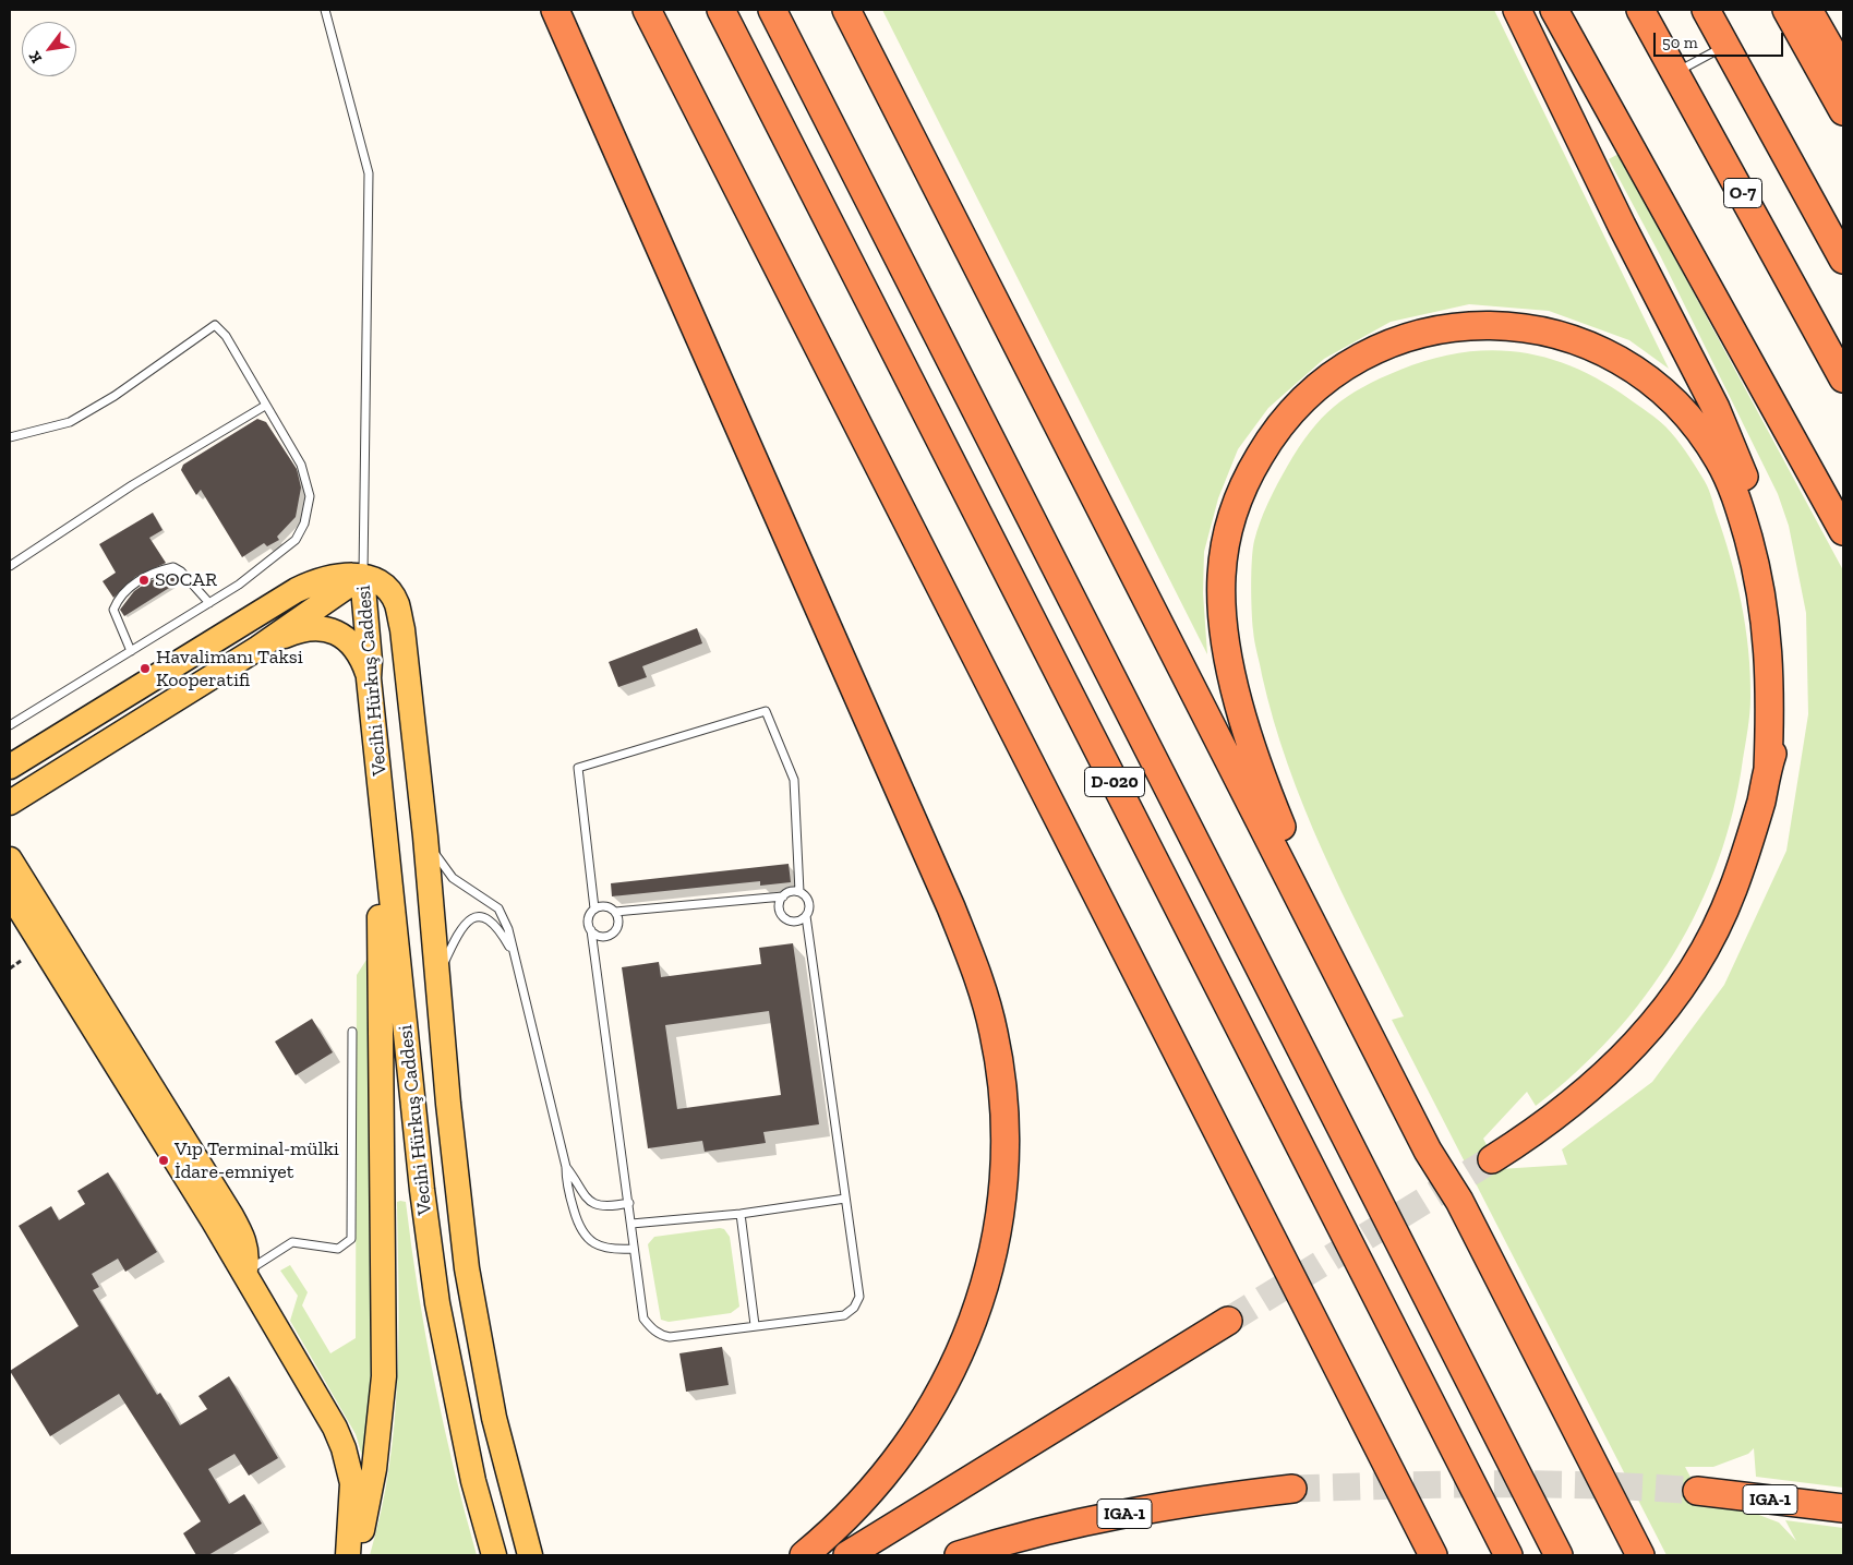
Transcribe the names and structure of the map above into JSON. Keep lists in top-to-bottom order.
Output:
{
  "streets": {
    "highway": ["O-7", "D-020", "IGA-1"],
    "main road": ["Vecihi Hürkuş Caddesi"]
  },
  "places": ["SOCAR", "Havalimanı Taksi Kooperatifi", "Vıp Terminal-mülki İdare-emniyet"],
  "scale_bar": "50 m",
  "north": "bottom left"
}
